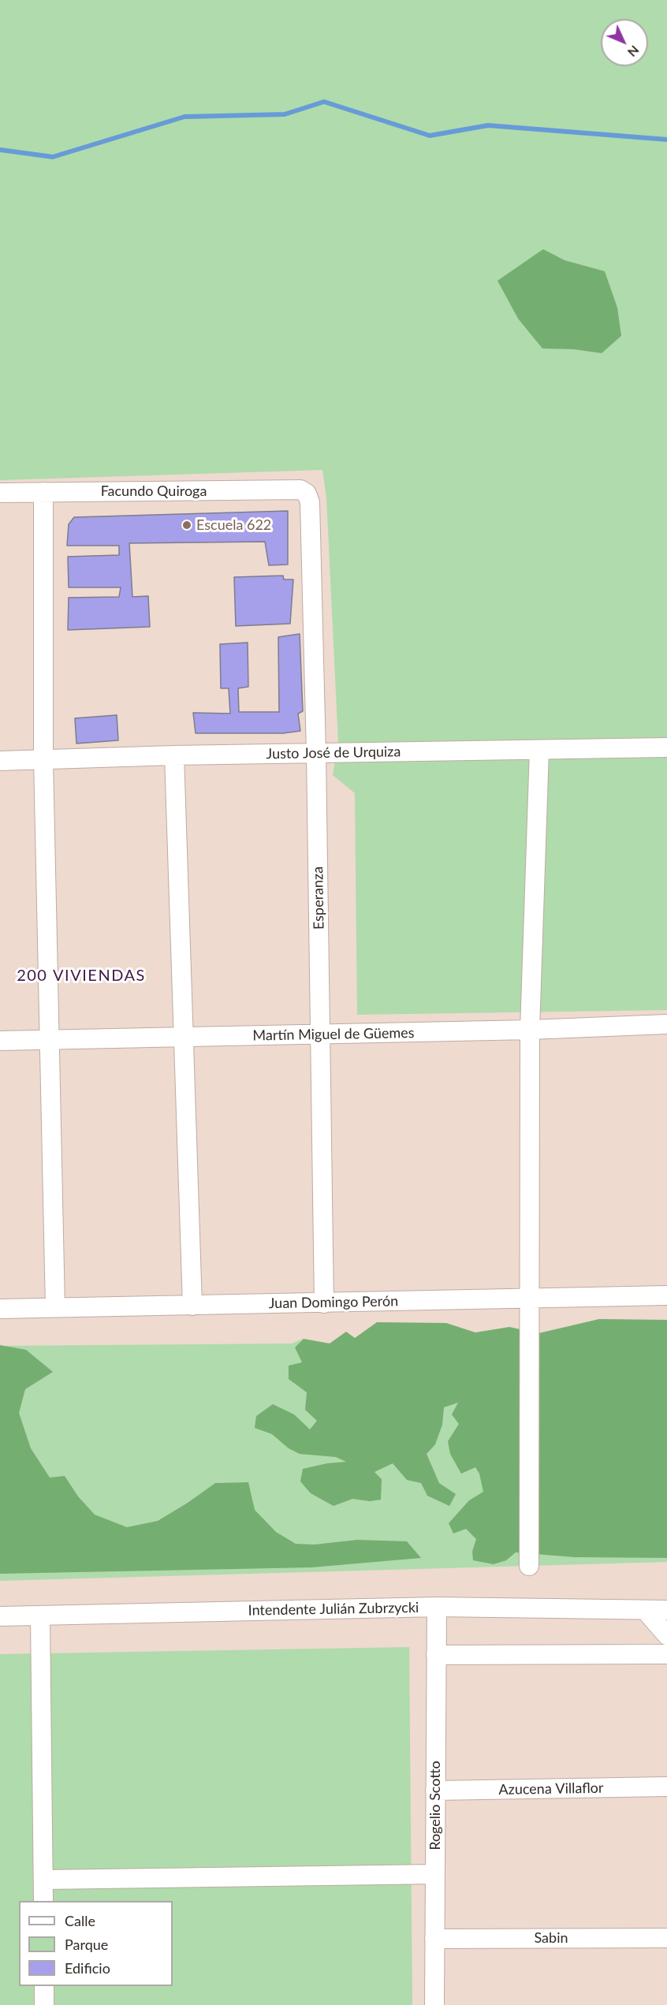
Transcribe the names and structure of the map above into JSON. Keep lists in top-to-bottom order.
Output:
{
  "streets": {
    "street": [
      "Facundo Quiroga",
      "Justo José de Urquiza",
      "Esperanza",
      "Martín Miguel de Güemes",
      "Juan Domingo Perón",
      "Intendente Julián Zubrzycki",
      "Azucena Villaflor",
      "Rogelio Scotto",
      "Sabin"
    ]
  },
  "crossings": [
    ["Facundo Quiroga", "Esperanza"],
    ["Justo José de Urquiza", "Esperanza"],
    ["Esperanza", "Martín Miguel de Güemes"],
    ["Esperanza", "Juan Domingo Perón"],
    ["Intendente Julián Zubrzycki", "Rogelio Scotto"],
    ["Azucena Villaflor", "Rogelio Scotto"],
    ["Rogelio Scotto", "Sabin"]
  ],
  "districts": ["200 VIVIENDAS"],
  "places": ["Escuela 622"],
  "legend": ["Calle", "Parque", "Edificio"],
  "north": "bottom right"
}
